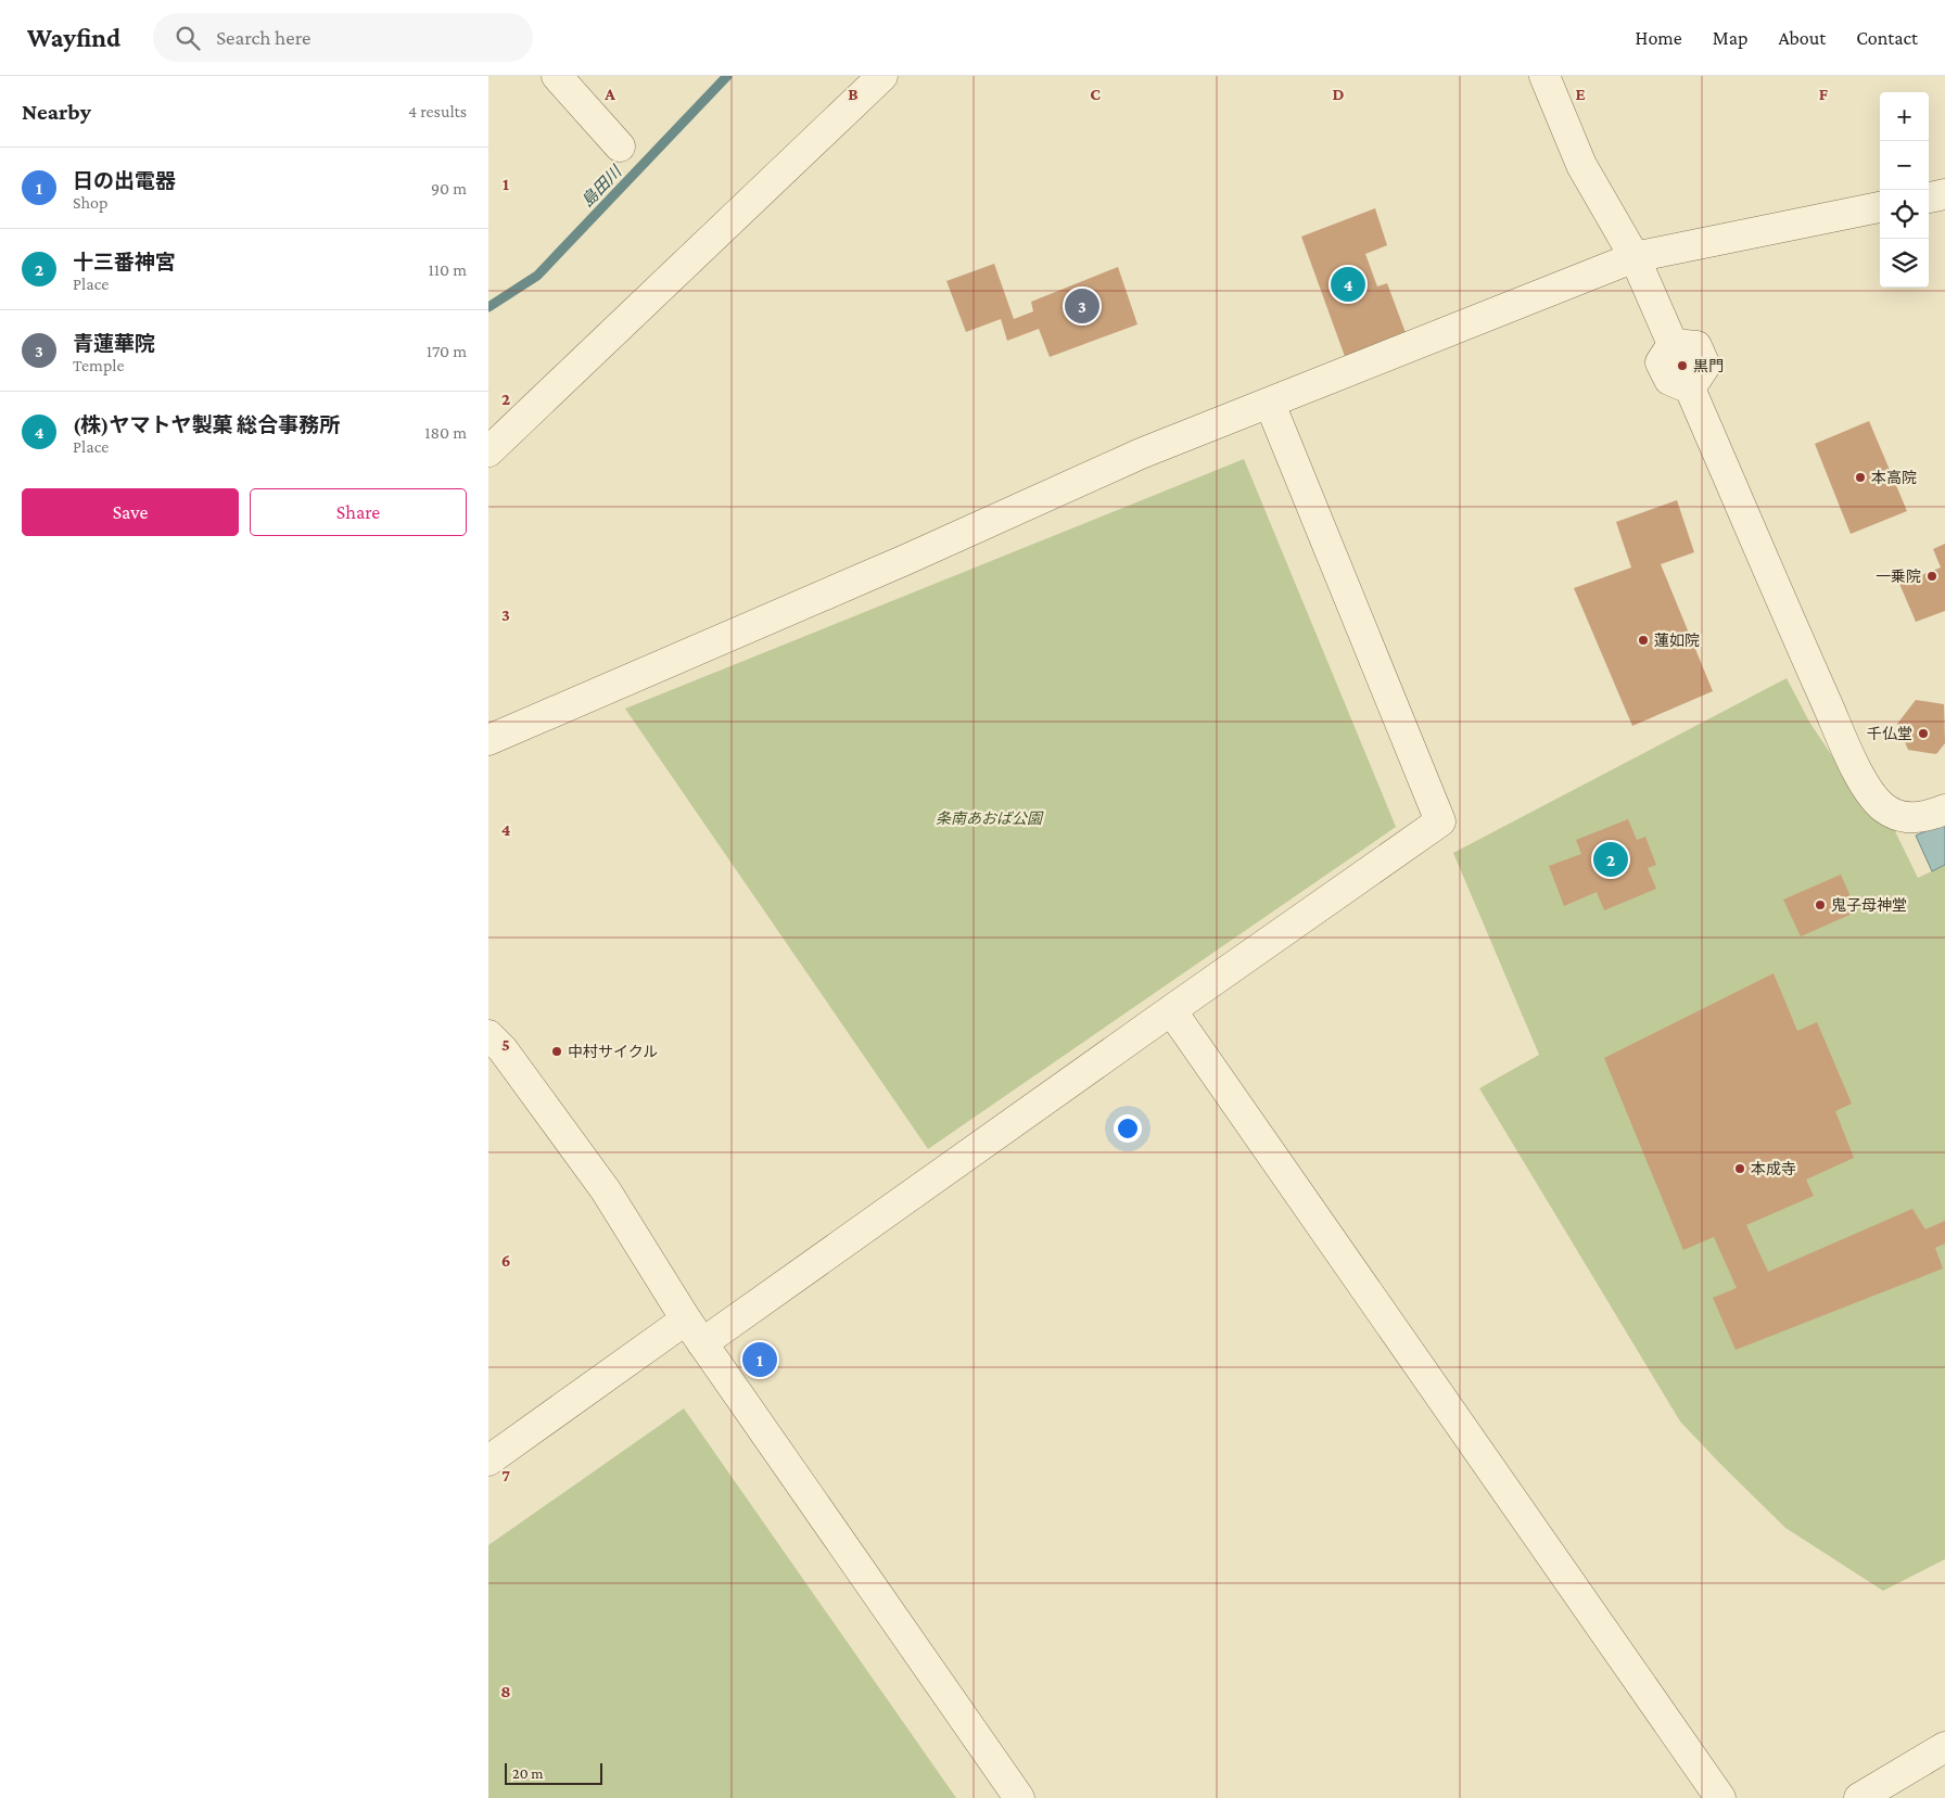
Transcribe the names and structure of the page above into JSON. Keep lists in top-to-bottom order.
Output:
{
  "water": ["島田川"],
  "parks": ["条南あおば公園"],
  "places": [
    "黒門",
    "本高院",
    "一乗院",
    "蓮如院",
    "千仏堂",
    "鬼子母神堂",
    "中村サイクル",
    "本成寺"
  ],
  "scale_bar": "20 m",
  "page": {
    "header": "Wayfind",
    "search": "Search here",
    "nav": [
      "Home",
      "Map",
      "About",
      "Contact"
    ],
    "heading": ["Nearby", "4 results"],
    "map_buttons": ["+", "−"],
    "list": [
      {
        "mark": "1",
        "name": "日の出電器",
        "note": "Shop",
        "value": "90 m"
      },
      {
        "mark": "2",
        "name": "十三番神宮",
        "note": "Place",
        "value": "110 m"
      },
      {
        "mark": "3",
        "name": "青蓮華院",
        "note": "Temple",
        "value": "170 m"
      },
      {
        "mark": "4",
        "name": "(株)ヤマトヤ製菓 総合事務所",
        "note": "Place",
        "value": "180 m"
      }
    ],
    "pins": [
      "4",
      "3",
      "2",
      "1"
    ],
    "buttons": ["Save", "Share"],
    "scale": "20 m"
  },
  "grid": {
    "columns": [
      "A",
      "B",
      "C",
      "D",
      "E",
      "F"
    ],
    "rows": [
      "1",
      "2",
      "3",
      "4",
      "5",
      "6",
      "7",
      "8"
    ]
  }
}
